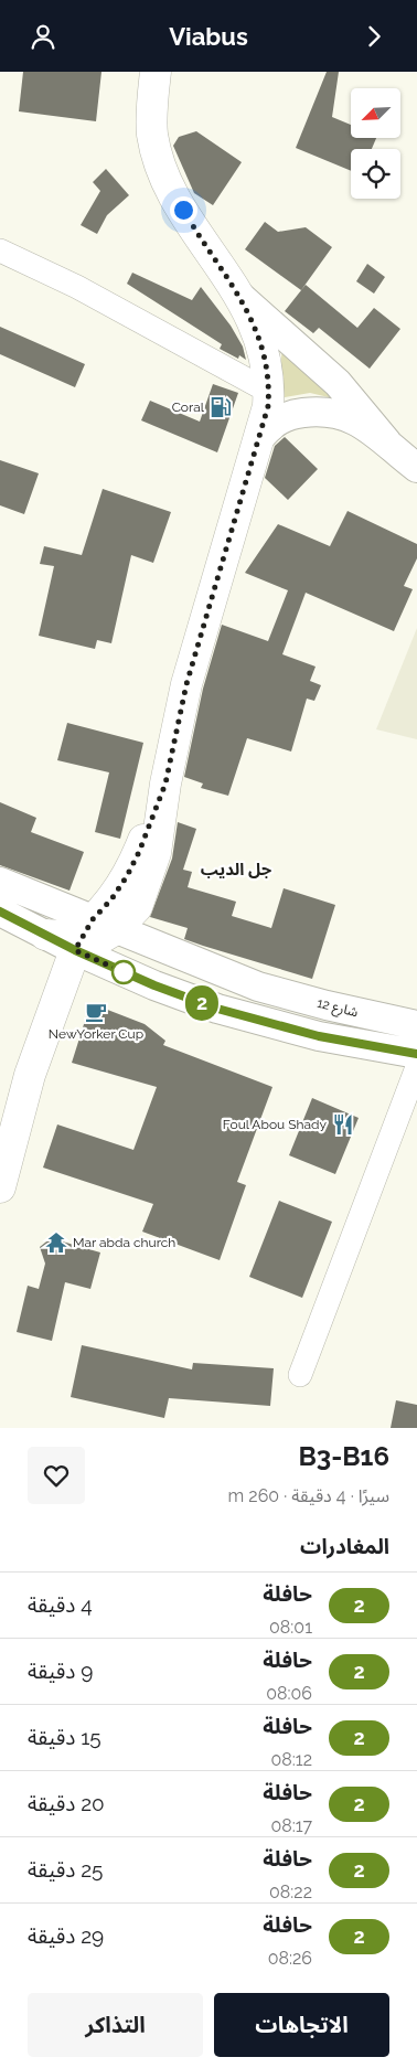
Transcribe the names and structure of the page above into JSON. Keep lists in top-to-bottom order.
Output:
{
  "streets": {
    "street": ["شارع 12"]
  },
  "districts": ["جل الديب"],
  "places": {
    "fuel station": ["Coral"],
    "cafe": ["NewYorker Cup"],
    "restaurant": ["Foul Abou Shady"],
    "temple": ["Mar abda church"]
  },
  "lines": ["bus line 2"],
  "north": "bottom left",
  "page": {
    "header": "Viabus",
    "on_map": "2",
    "heading": [
      ["B3-B16", "سيرًا · 4 دقيقة · 260 m"],
      "المغادرات"
    ],
    "list": [
      {
        "mark": "2",
        "name": "حافلة",
        "note": "08:01",
        "value": "4 دقيقة"
      },
      {
        "mark": "2",
        "name": "حافلة",
        "note": "08:06",
        "value": "9 دقيقة"
      },
      {
        "mark": "2",
        "name": "حافلة",
        "note": "08:12",
        "value": "15 دقيقة"
      },
      {
        "mark": "2",
        "name": "حافلة",
        "note": "08:17",
        "value": "20 دقيقة"
      },
      {
        "mark": "2",
        "name": "حافلة",
        "note": "08:22",
        "value": "25 دقيقة"
      },
      {
        "mark": "2",
        "name": "حافلة",
        "note": "08:26",
        "value": "29 دقيقة"
      }
    ],
    "buttons": ["الاتجاهات", "التذاكر"]
  }
}
